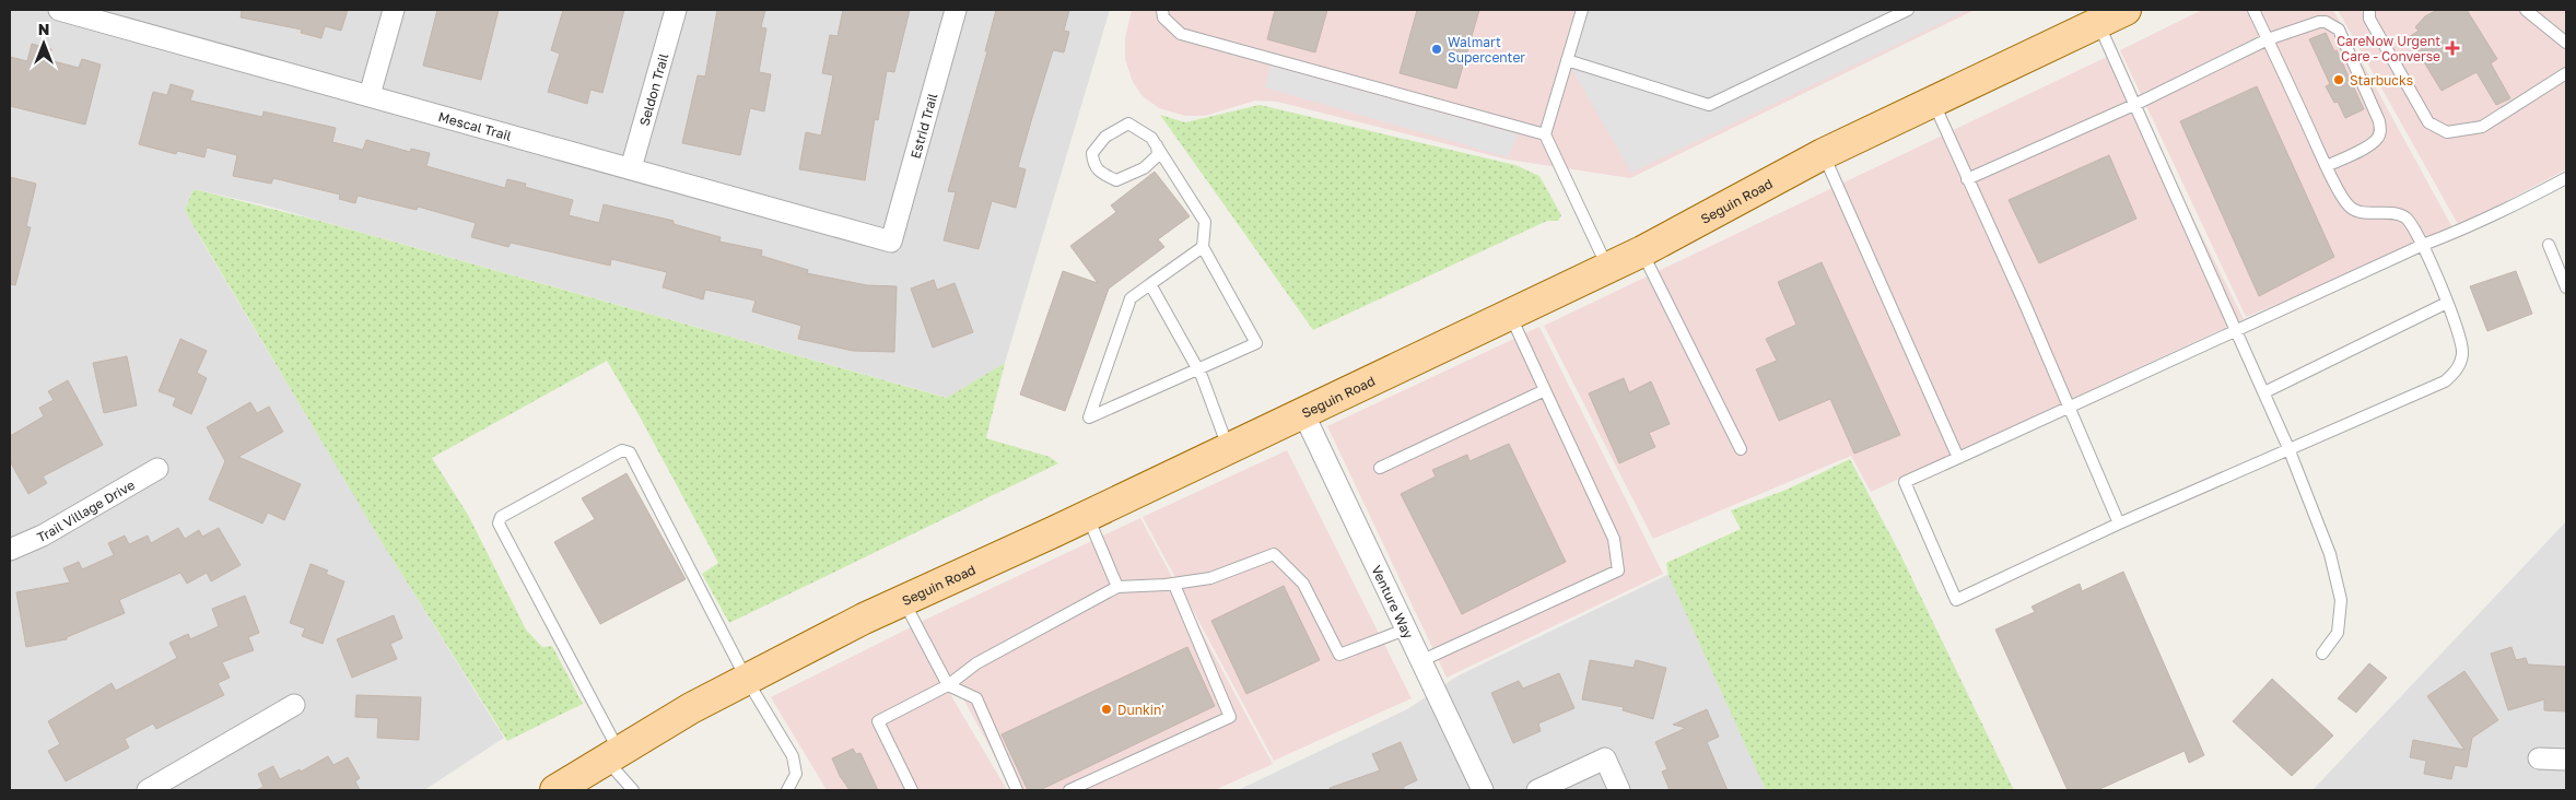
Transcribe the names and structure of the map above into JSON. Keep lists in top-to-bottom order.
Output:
{
  "streets": {
    "main road": ["Seguin Road"],
    "street": [
      "Seldon Trail",
      "Mescal Trail",
      "Estrid Trail",
      "Trail Village Drive",
      "Venture Way"
    ]
  },
  "crossings": [
    ["Seldon Trail", "Mescal Trail"],
    ["Mescal Trail", "Estrid Trail"],
    ["Seguin Road", "Venture Way"]
  ],
  "places": {
    "health": ["CareNow Urgent Care - Converse"],
    "other": ["Walmart Supercenter", "Starbucks", "Dunkin'"]
  },
  "north": "top"
}
